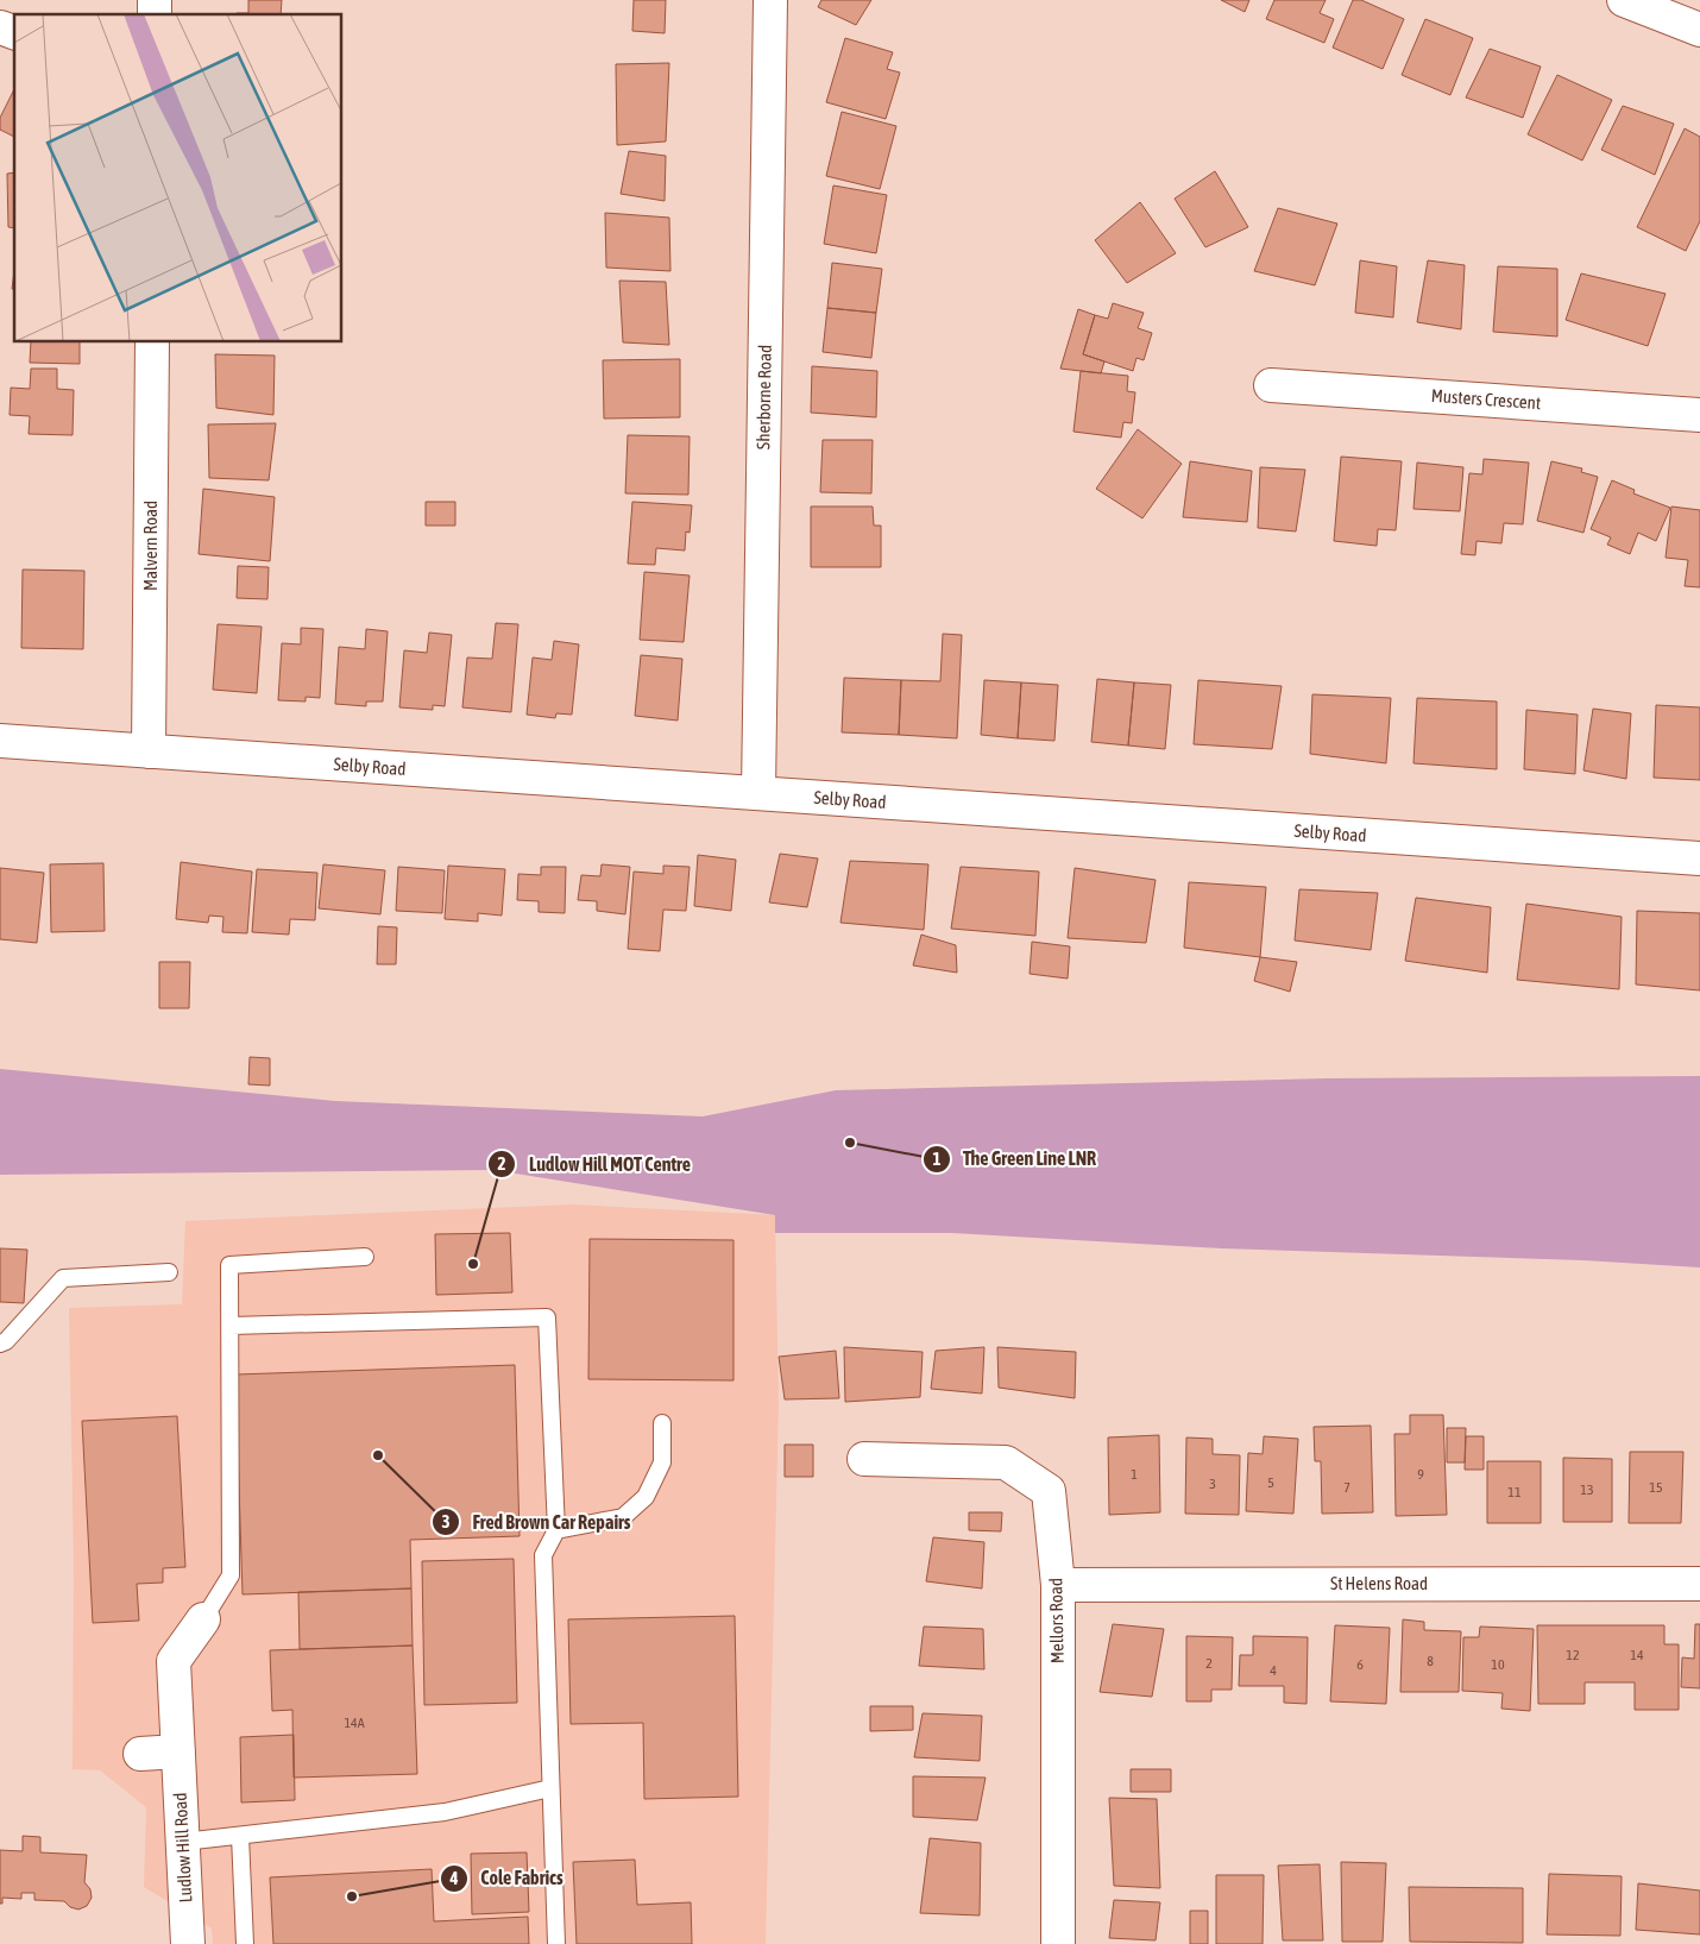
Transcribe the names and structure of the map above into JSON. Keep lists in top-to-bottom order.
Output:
{
  "streets": {
    "street": [
      "Sherborne Road",
      "Musters Crescent",
      "Malvern Road",
      "Selby Road",
      "St Helens Road",
      "Mellors Road",
      "Ludlow Hill Road"
    ]
  },
  "crossings": [
    ["Sherborne Road", "Selby Road"],
    ["Malvern Road", "Selby Road"],
    ["St Helens Road", "Mellors Road"]
  ],
  "places": [
    "The Green Line LNR",
    "Ludlow Hill MOT Centre",
    "Fred Brown Car Repairs",
    "Cole Fabrics"
  ],
  "house_numbers": [
    "1",
    "9",
    "5",
    "3",
    "7",
    "15",
    "13",
    "11",
    "12",
    "14",
    "8",
    "2",
    "6",
    "10",
    "4",
    "14A"
  ]
}
